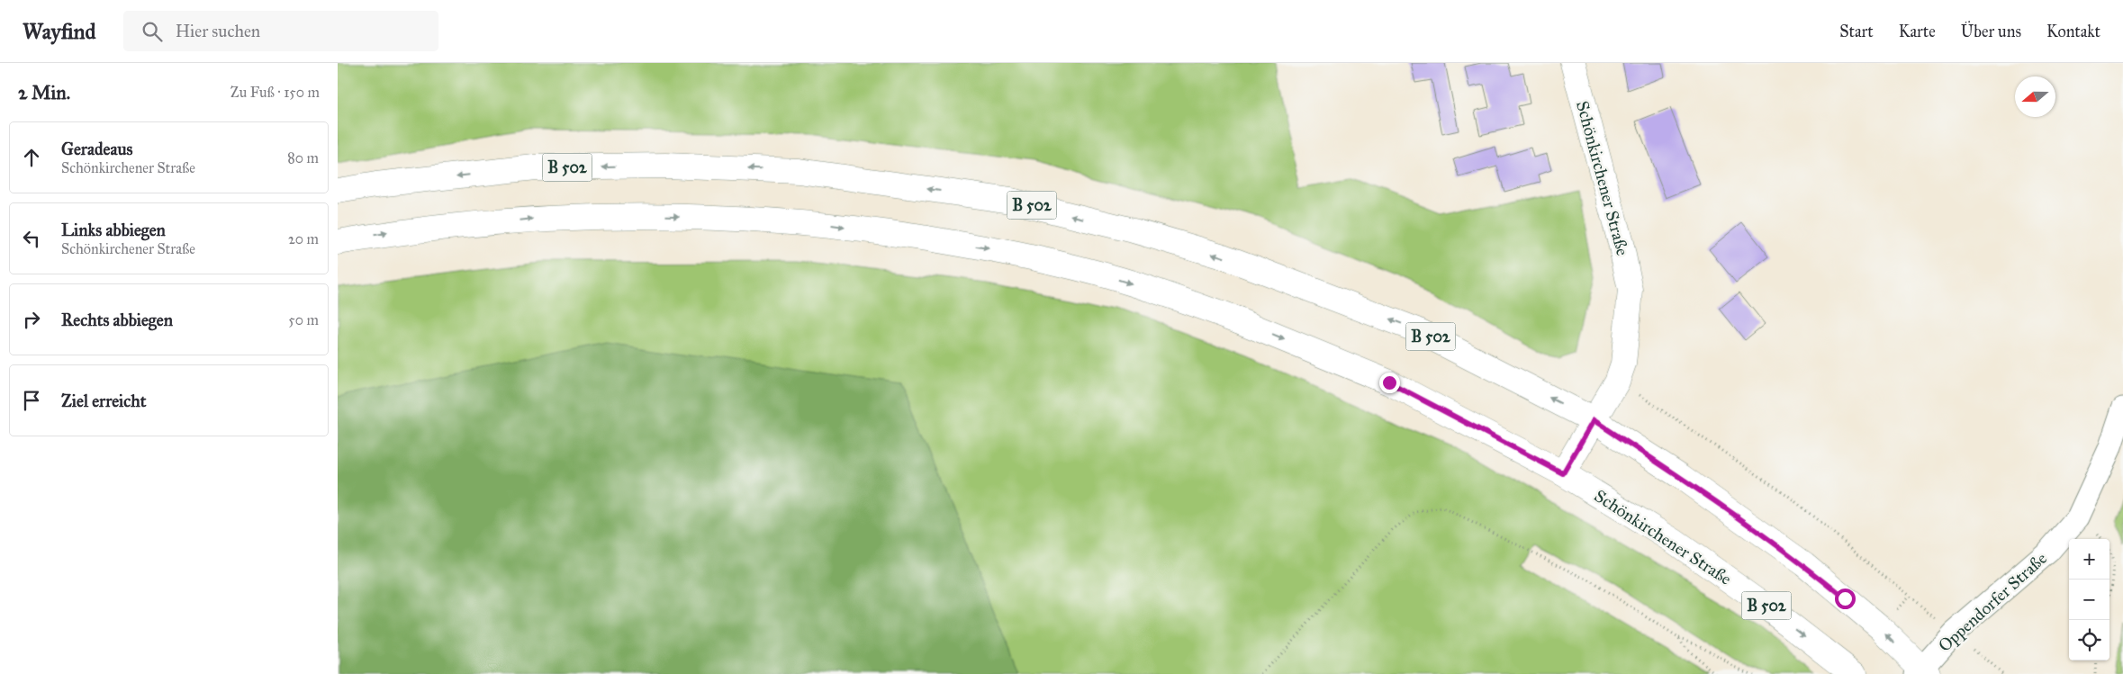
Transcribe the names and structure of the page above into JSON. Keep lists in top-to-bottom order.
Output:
{
  "streets": {
    "main road": ["B 502", "Schönkirchener Straße"],
    "street": ["Oppendorfer Straße"]
  },
  "crossings": [
    ["B 502", "Schönkirchener Straße"],
    ["B 502", "Oppendorfer Straße"]
  ],
  "north": "left",
  "page": {
    "header": "Wayfind",
    "search": "Hier suchen",
    "nav": [
      "Start",
      "Karte",
      "Über uns",
      "Kontakt"
    ],
    "heading": ["2 Min.", "Zu Fuß · 150 m"],
    "list": [
      ["Geradeaus", "Schönkirchener Straße", "80 m"],
      ["Links abbiegen", "Schönkirchener Straße", "20 m"],
      ["Rechts abbiegen", "50 m"],
      "Ziel erreicht"
    ],
    "map_buttons": ["+", "−"]
  }
}
